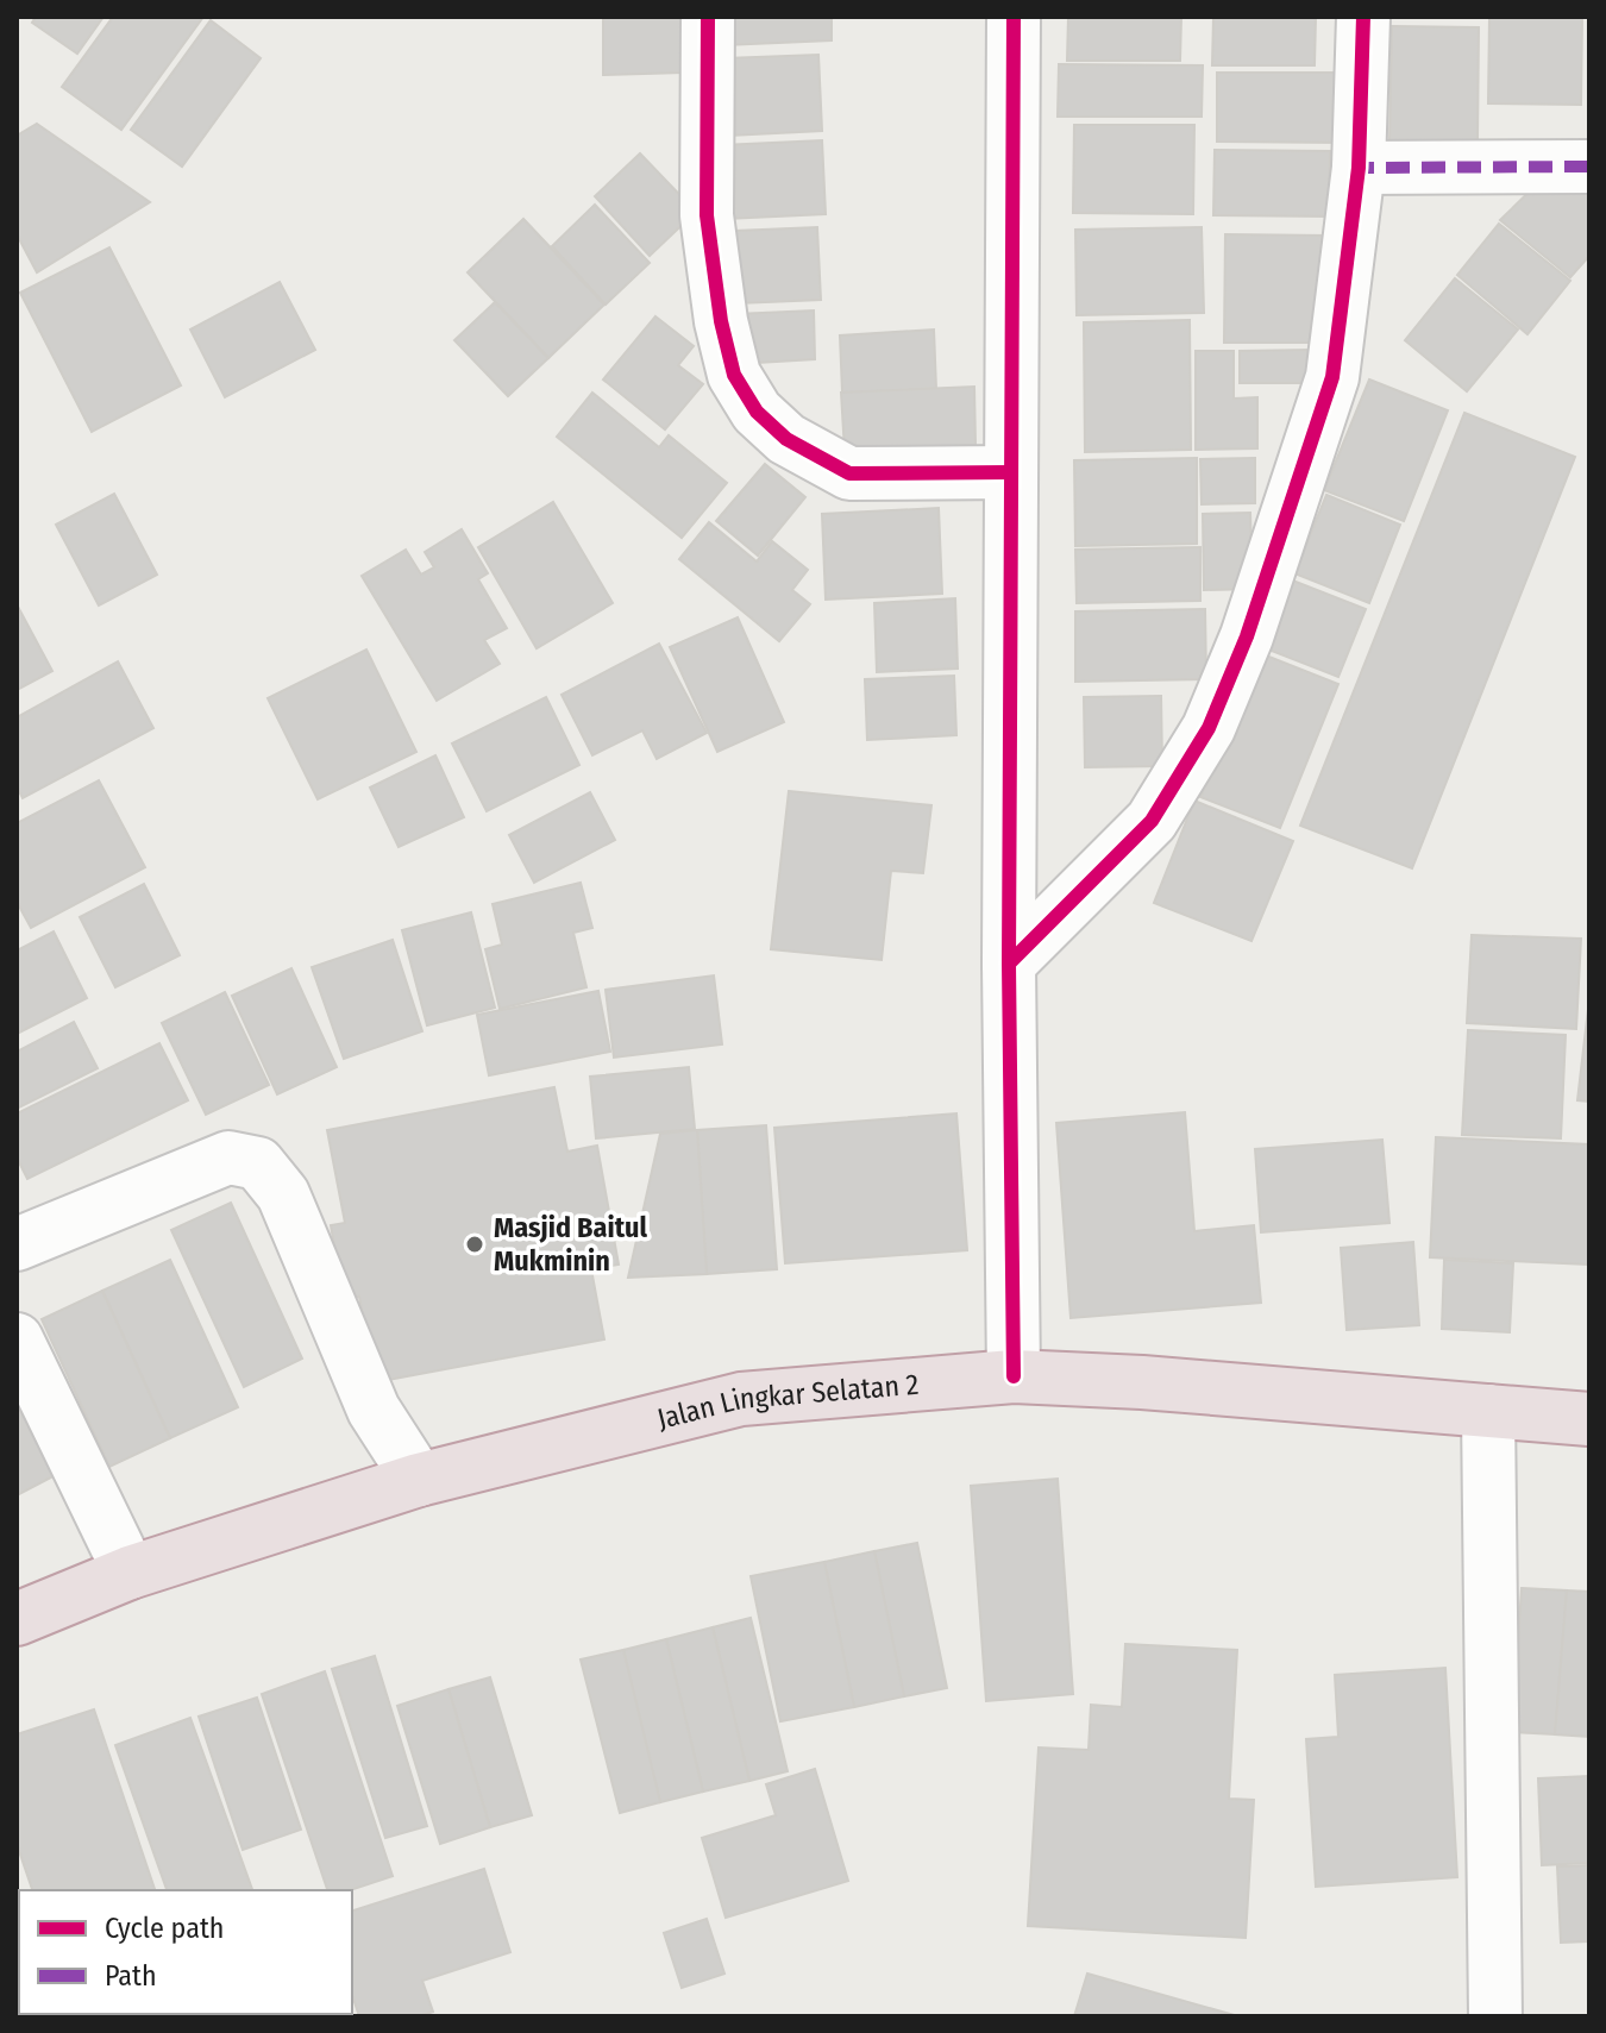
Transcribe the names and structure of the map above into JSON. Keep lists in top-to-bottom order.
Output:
{
  "streets": {
    "highway": ["Jalan Lingkar Selatan 2"]
  },
  "places": ["Masjid Baitul Mukminin"],
  "legend": ["Cycle path", "Path"]
}
